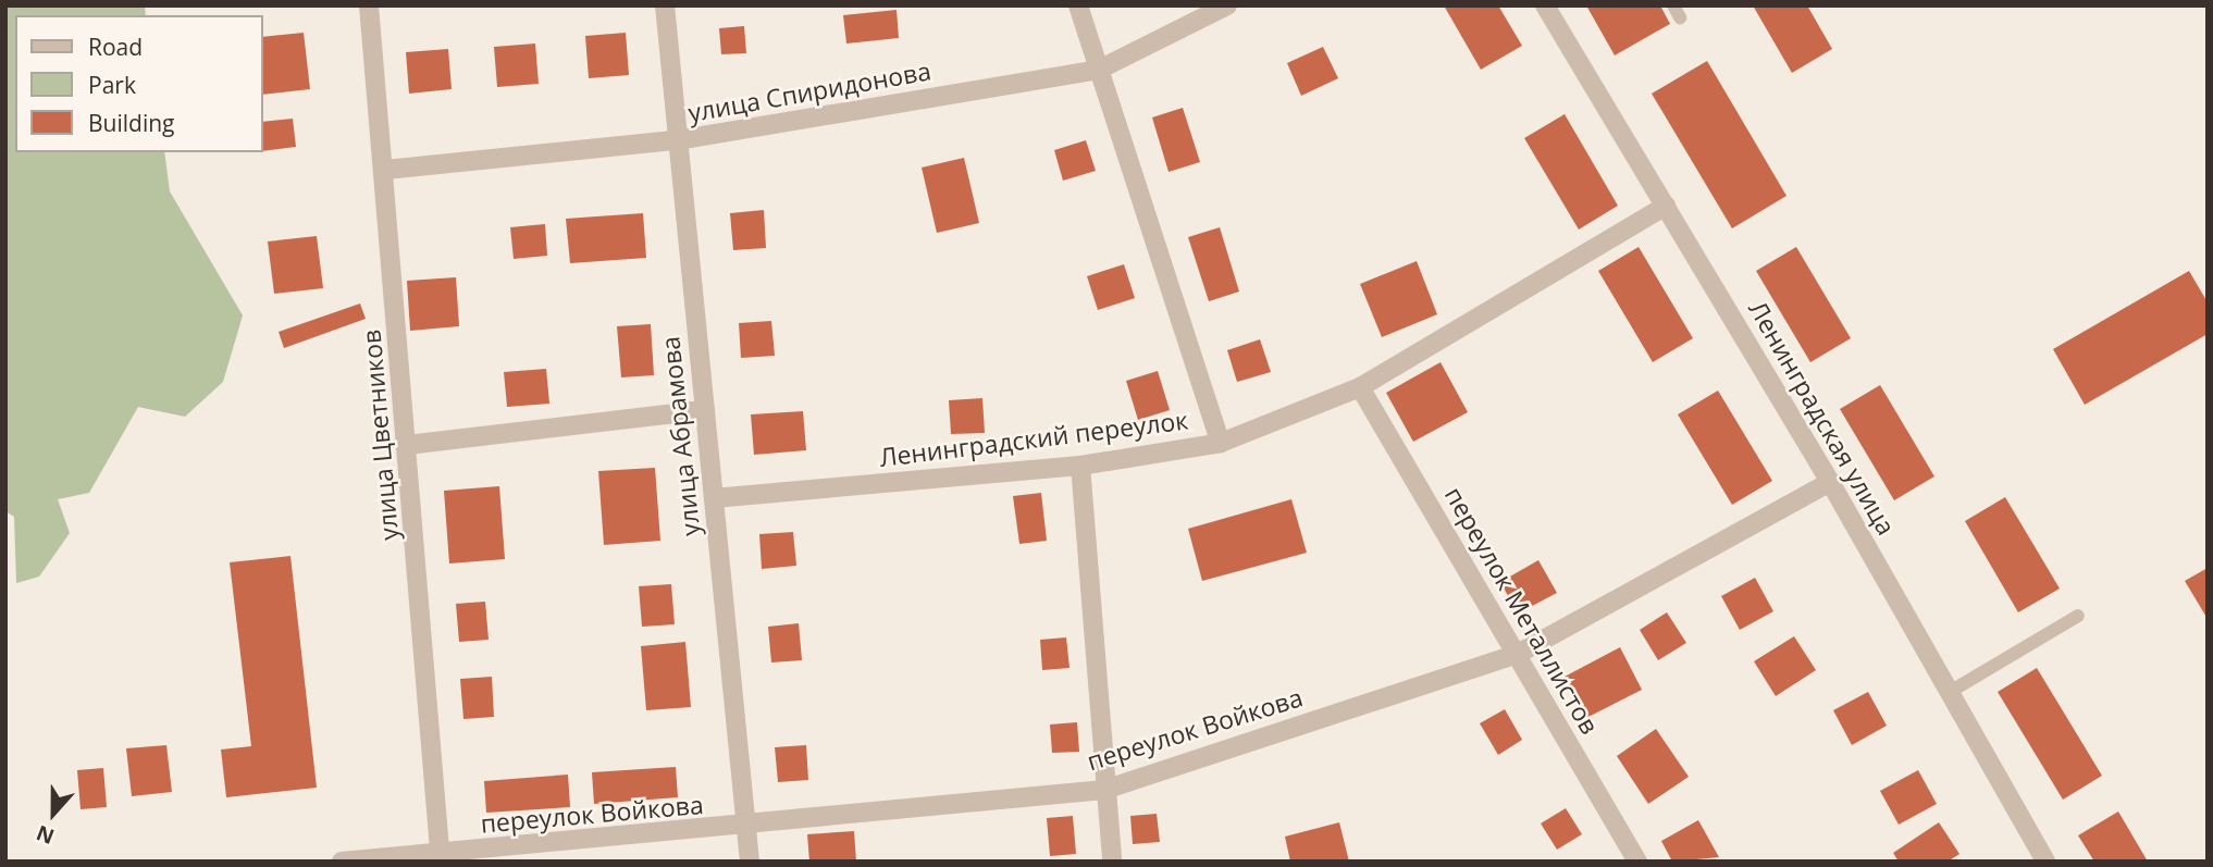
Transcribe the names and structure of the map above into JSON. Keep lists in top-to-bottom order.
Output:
{
  "streets": {
    "street": [
      "улица Спиридонова",
      "Ленинградская улица",
      "улица Цветников",
      "улица Абрамова",
      "Ленинградский переулок",
      "переулок Металлистов",
      "переулок Войкова"
    ]
  },
  "crossings": [
    ["улица Спиридонова", "улица Цветников"],
    ["улица Спиридонова", "улица Абрамова"],
    ["Ленинградская улица", "Ленинградский переулок"],
    ["Ленинградская улица", "переулок Войкова"],
    ["улица Цветников", "переулок Войкова"],
    ["улица Абрамова", "Ленинградский переулок"],
    ["улица Абрамова", "переулок Войкова"],
    ["Ленинградский переулок", "переулок Металлистов"],
    ["переулок Металлистов", "переулок Войкова"]
  ],
  "legend": ["Road", "Park", "Building"],
  "north": "bottom"
}
